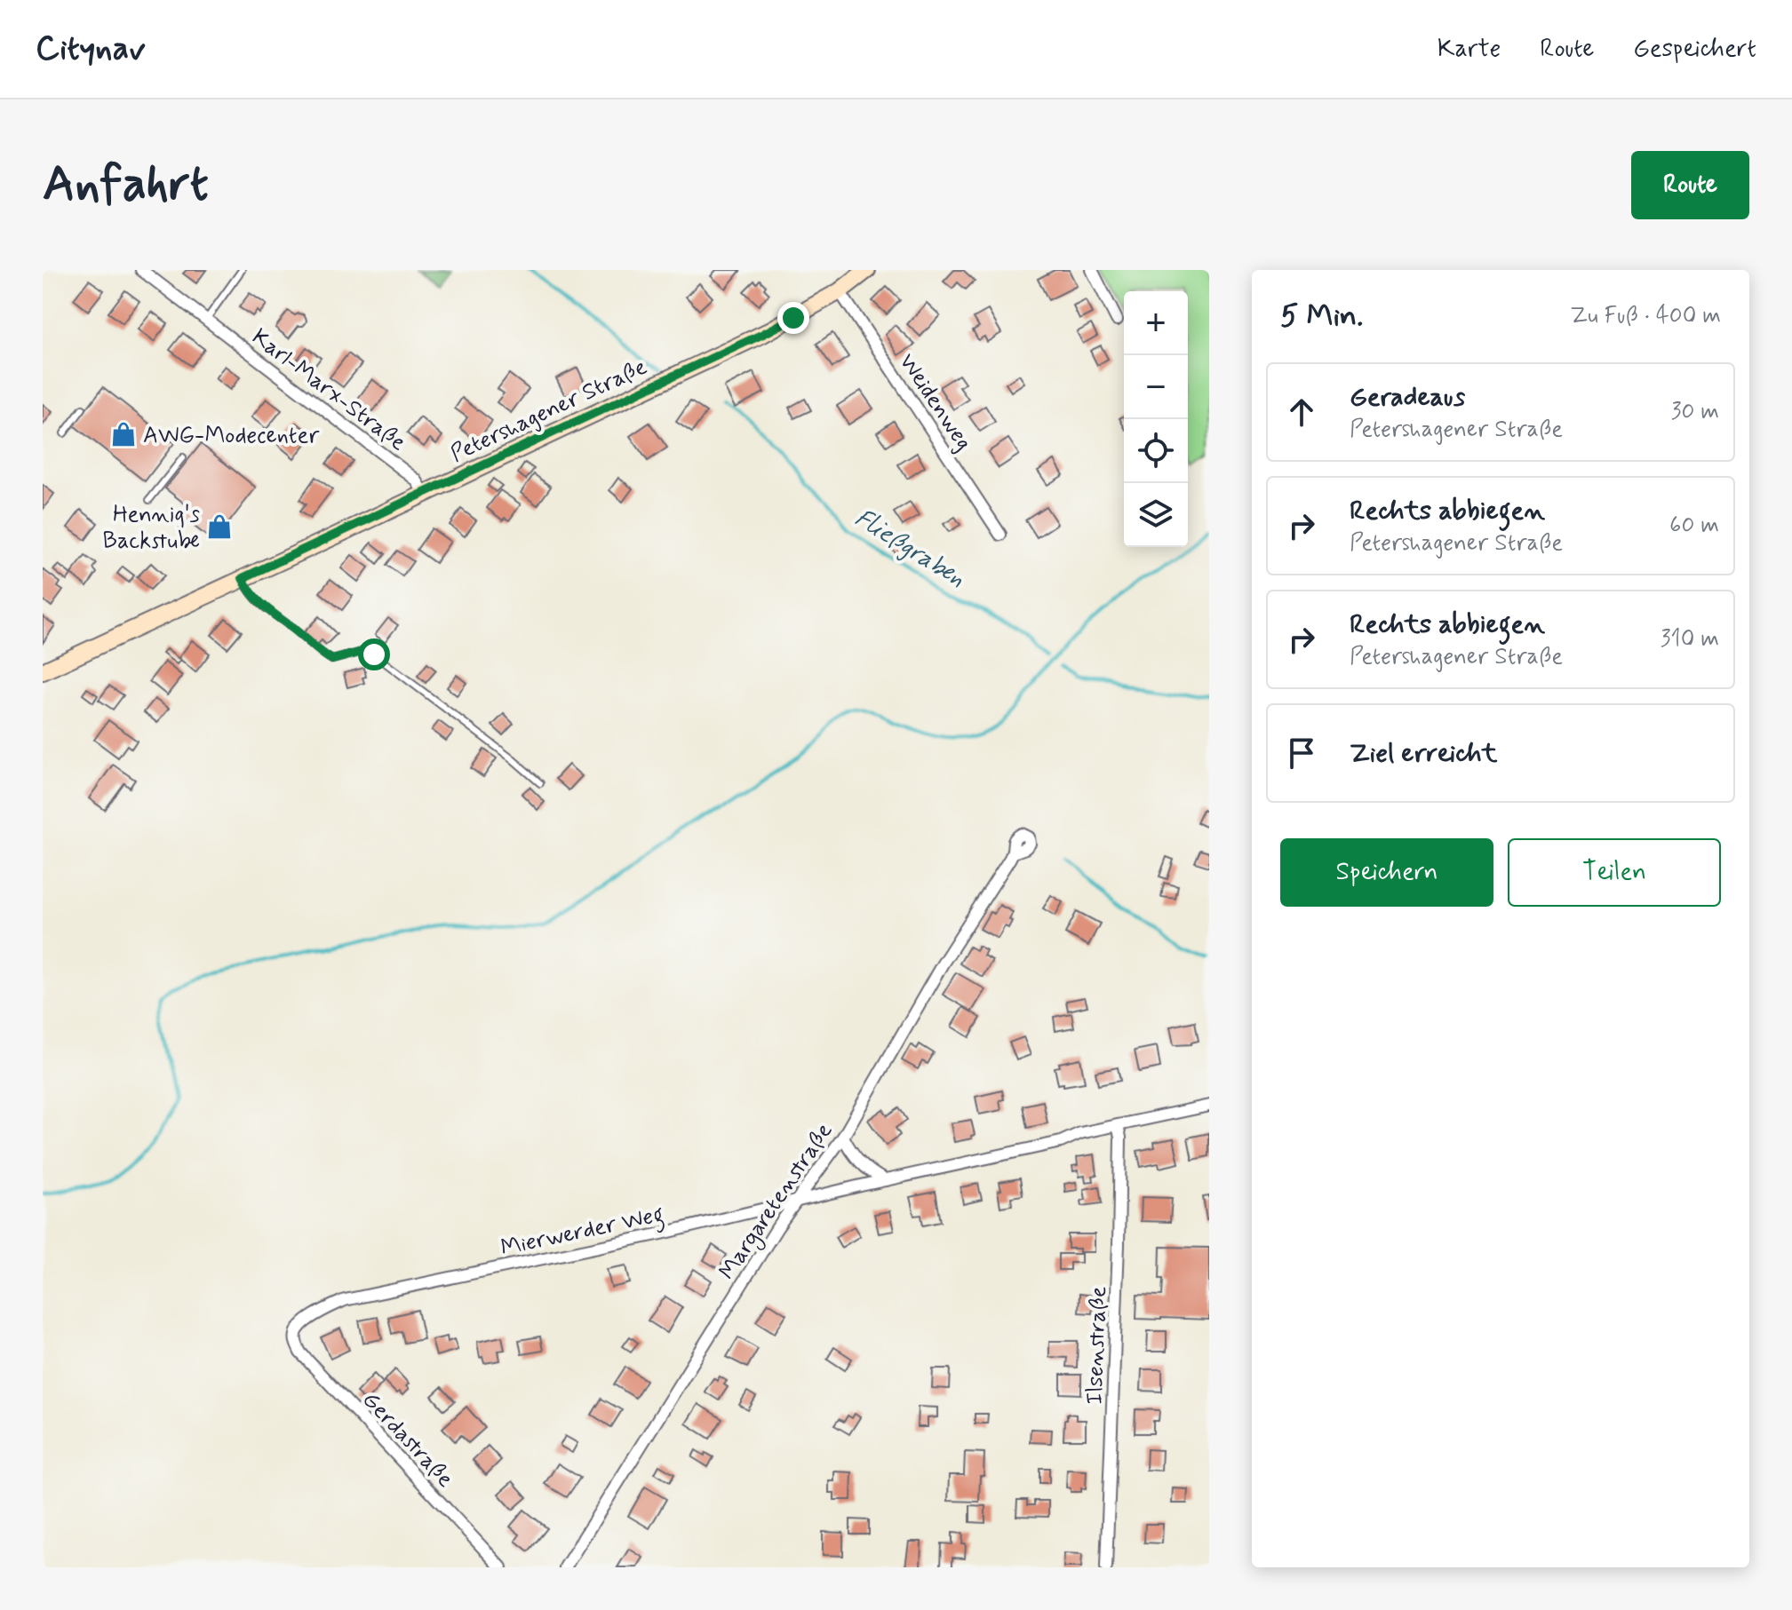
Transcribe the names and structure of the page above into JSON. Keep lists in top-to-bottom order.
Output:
{
  "streets": {
    "street": [
      "Karl-Marx-Straße",
      "Weidenweg",
      "Petershagener Straße",
      "Margaretenstraße",
      "Mierwerder Weg",
      "Ilsenstraße",
      "Gerdastraße"
    ]
  },
  "crossings": [
    ["Karl-Marx-Straße", "Petershagener Straße"],
    ["Weidenweg", "Petershagener Straße"],
    ["Margaretenstraße", "Mierwerder Weg"],
    ["Mierwerder Weg", "Ilsenstraße"],
    ["Mierwerder Weg", "Gerdastraße"]
  ],
  "water": ["Fließgraben"],
  "places": {
    "shop": ["AWG-Modecenter", "Hennig's Backstube"]
  },
  "page": {
    "header": "Citynav",
    "nav": ["Karte", "Route", "Gespeichert"],
    "buttons": [
      "Route",
      ["Speichern", "Teilen"]
    ],
    "title": "Anfahrt",
    "heading": ["5 Min.", "Zu Fuß · 400 m"],
    "map_buttons": ["+", "−"],
    "list": [
      ["Geradeaus", "Petershagener Straße", "30 m"],
      ["Rechts abbiegen", "Petershagener Straße", "60 m"],
      ["Rechts abbiegen", "Petershagener Straße", "310 m"],
      "Ziel erreicht"
    ]
  }
}
